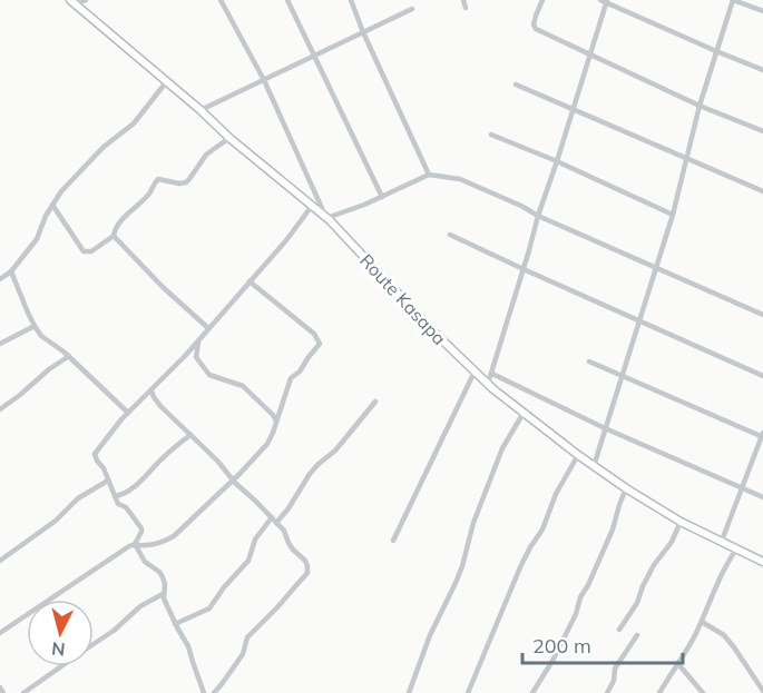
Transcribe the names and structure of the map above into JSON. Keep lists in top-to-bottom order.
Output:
{
  "streets": {
    "main road": ["Route Kasapa"]
  },
  "scale_bar": "200 m",
  "north": "bottom"
}
